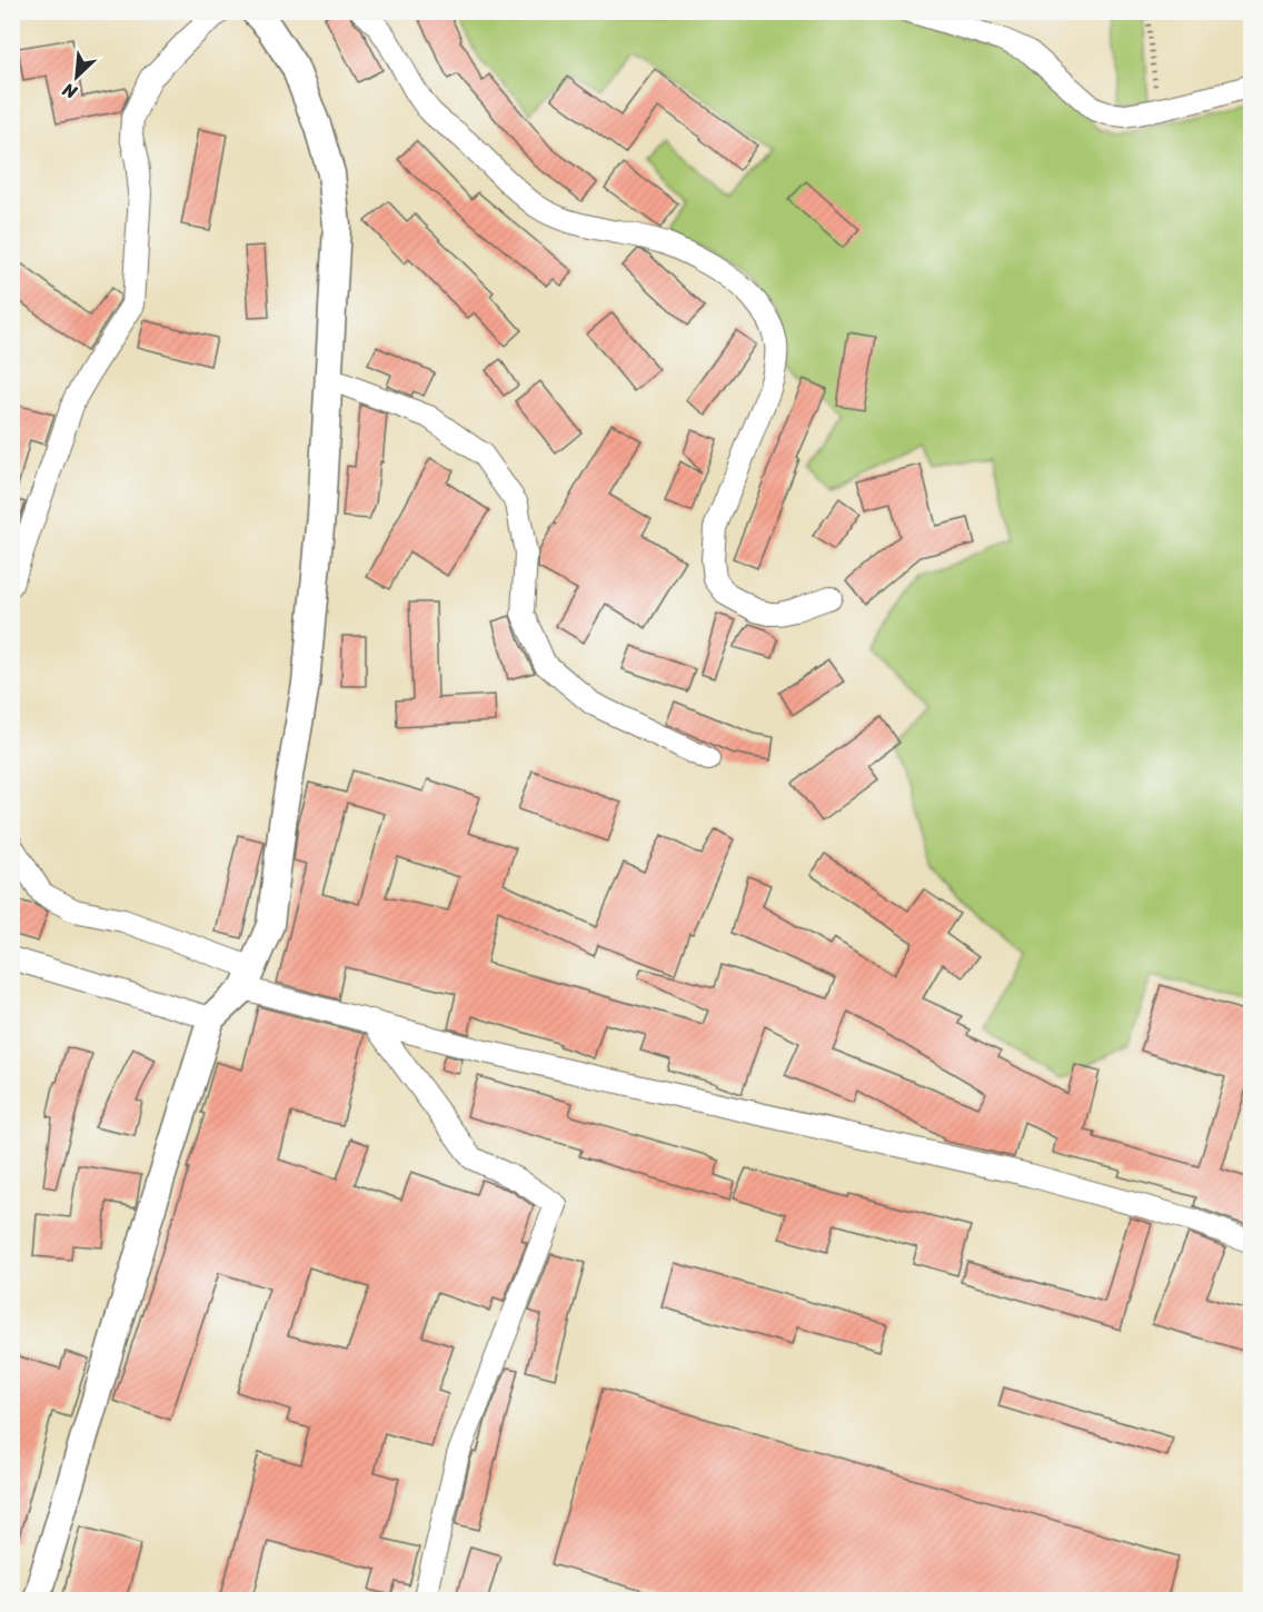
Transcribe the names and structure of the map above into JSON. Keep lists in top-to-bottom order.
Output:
{
  "north": "bottom left"
}
